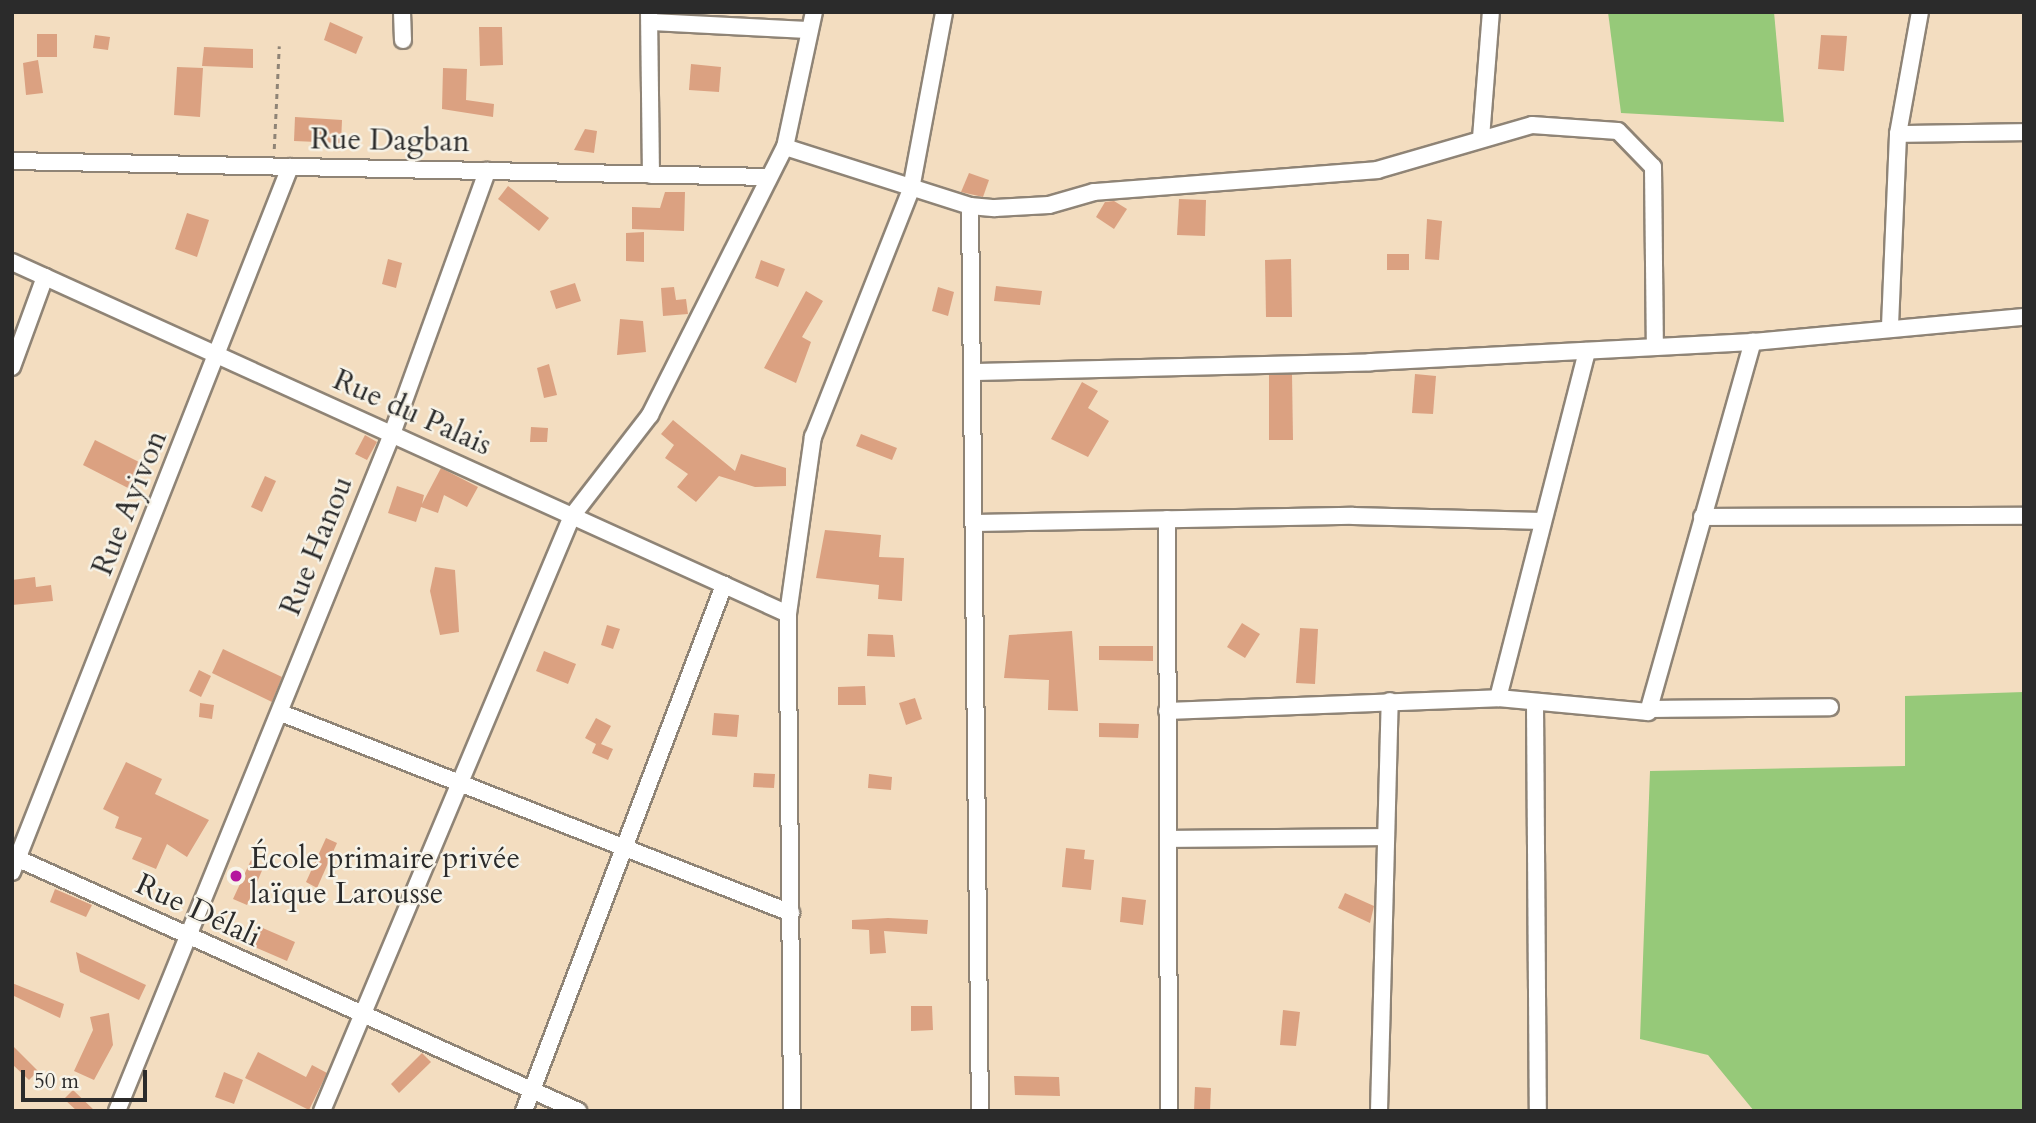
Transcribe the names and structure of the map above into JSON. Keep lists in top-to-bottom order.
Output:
{
  "streets": {
    "street": [
      "Rue Dagban",
      "Rue du Palais",
      "Rue Ayivon",
      "Rue Hanou",
      "Rue Délali"
    ]
  },
  "crossings": [
    ["Rue Dagban", "Rue Ayivon"],
    ["Rue Dagban", "Rue Hanou"],
    ["Rue du Palais", "Rue Ayivon"],
    ["Rue du Palais", "Rue Hanou"],
    ["Rue Ayivon", "Rue Délali"],
    ["Rue Hanou", "Rue Délali"]
  ],
  "places": ["École primaire privée laïque Larousse"],
  "scale_bar": "50 m"
}
